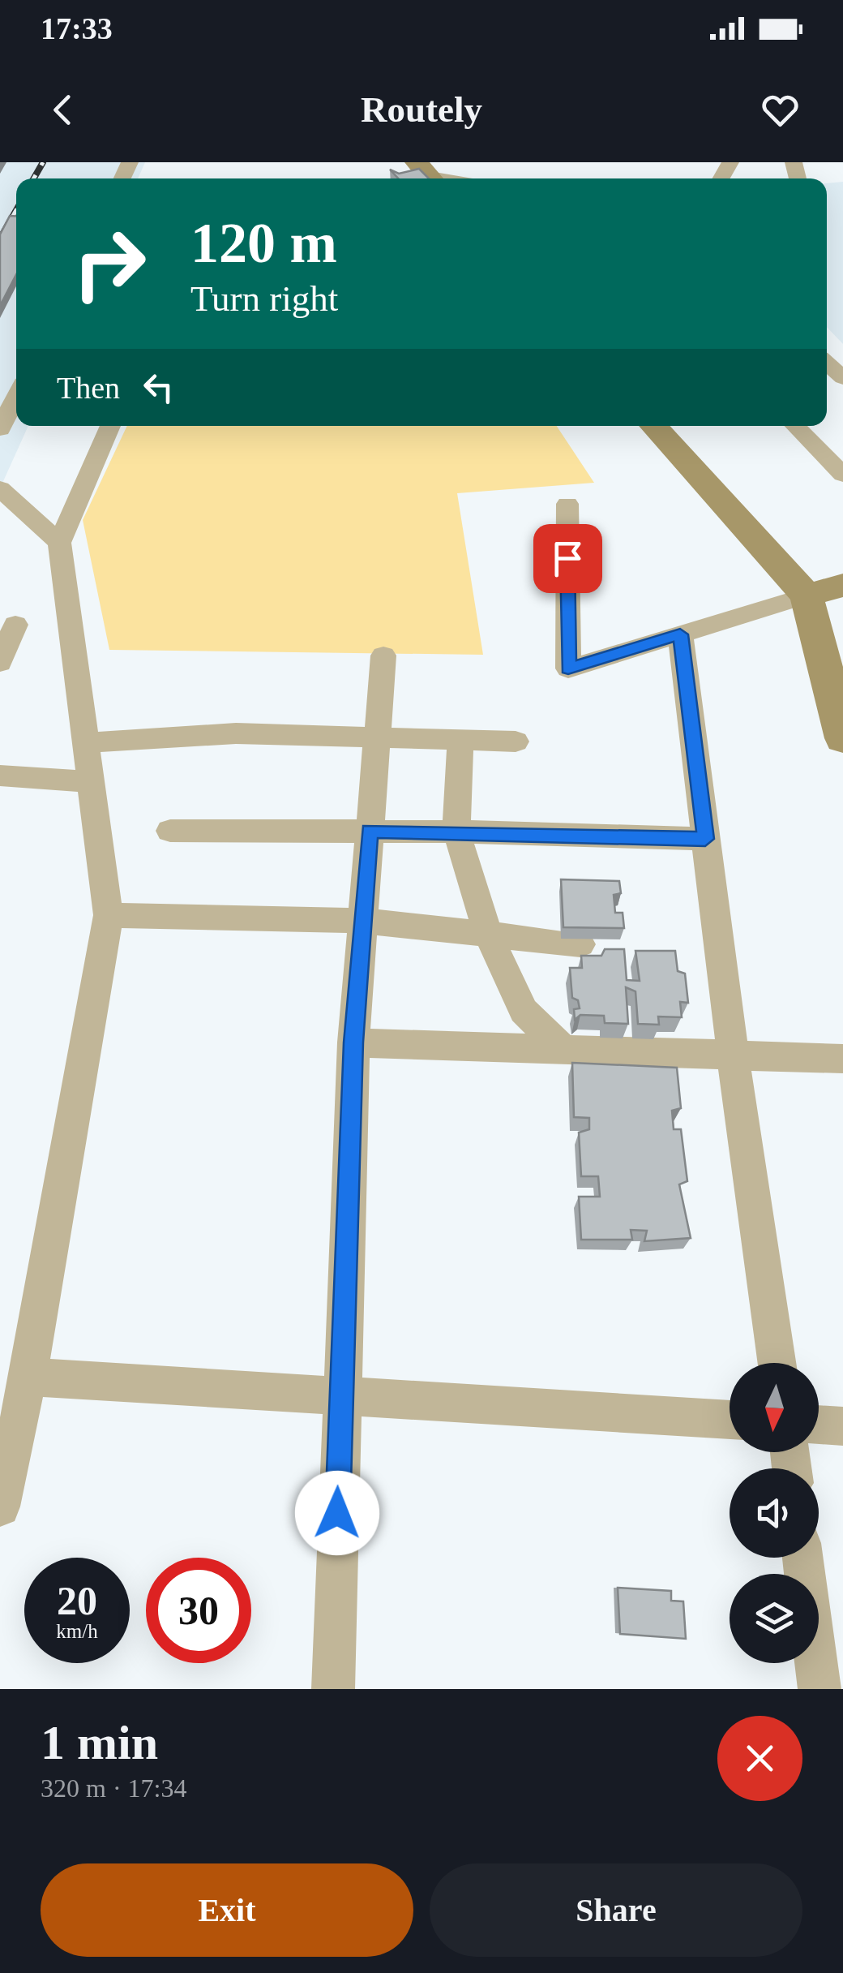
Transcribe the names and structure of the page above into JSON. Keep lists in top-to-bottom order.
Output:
{
  "north": "bottom",
  "page": {
    "status": "17:33",
    "header": "Routely",
    "turn": ["120 m", "Turn right"],
    "then": "Then",
    "speed": "20 km/h",
    "limit": "30",
    "heading": ["1 min", "320 m · 17:34"],
    "buttons": ["Exit", "Share"]
  }
}
